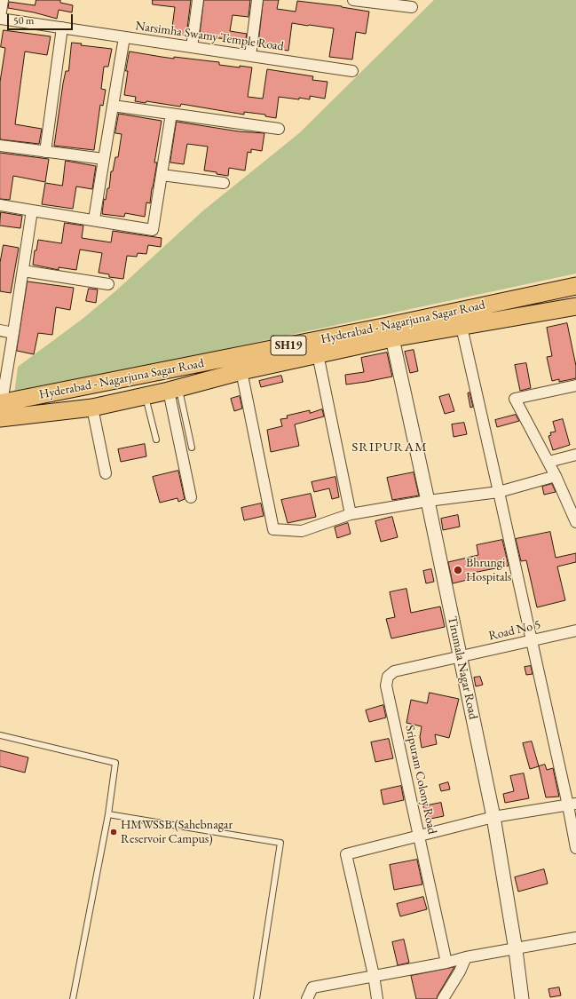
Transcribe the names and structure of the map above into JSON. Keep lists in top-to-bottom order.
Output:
{
  "streets": {
    "main road": ["Hyderabad - Nagarjuna Sagar Road", "SH19"],
    "street": [
      "Narsimha Swamy Temple Road",
      "Road No 5",
      "Tirumala Nagar Road",
      "Sripuram Colony Road"
    ]
  },
  "crossings": [
    ["Hyderabad - Nagarjuna Sagar Road", "Tirumala Nagar Road"],
    ["Road No 5", "Tirumala Nagar Road"],
    ["Road No 5", "Sripuram Colony Road"],
    ["Tirumala Nagar Road", "Sripuram Colony Road"]
  ],
  "districts": ["SRIPURAM"],
  "places": ["Bhrungi Hospitals", "HMWSSB (Sahebnagar Reservoir Campus)"],
  "scale_bar": "50 m"
}
